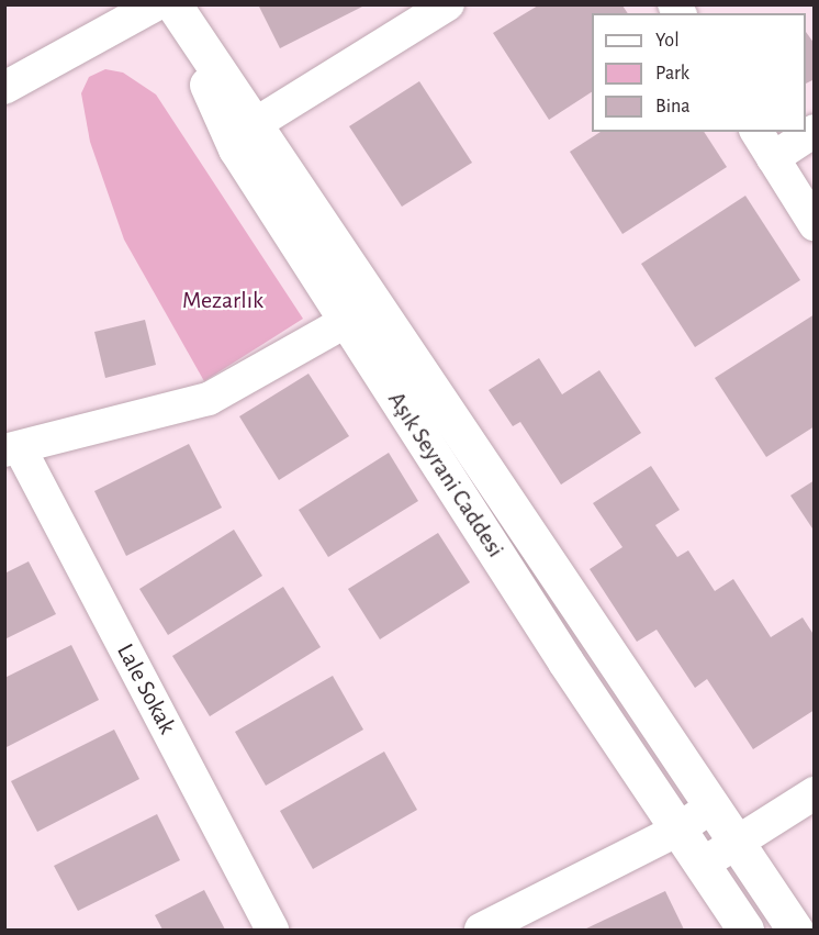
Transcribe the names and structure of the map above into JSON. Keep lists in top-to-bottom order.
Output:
{
  "streets": {
    "main road": ["Aşık Seyrani Caddesi"],
    "street": ["Lale Sokak"]
  },
  "parks": ["Mezarlık"],
  "legend": ["Yol", "Park", "Bina"]
}
